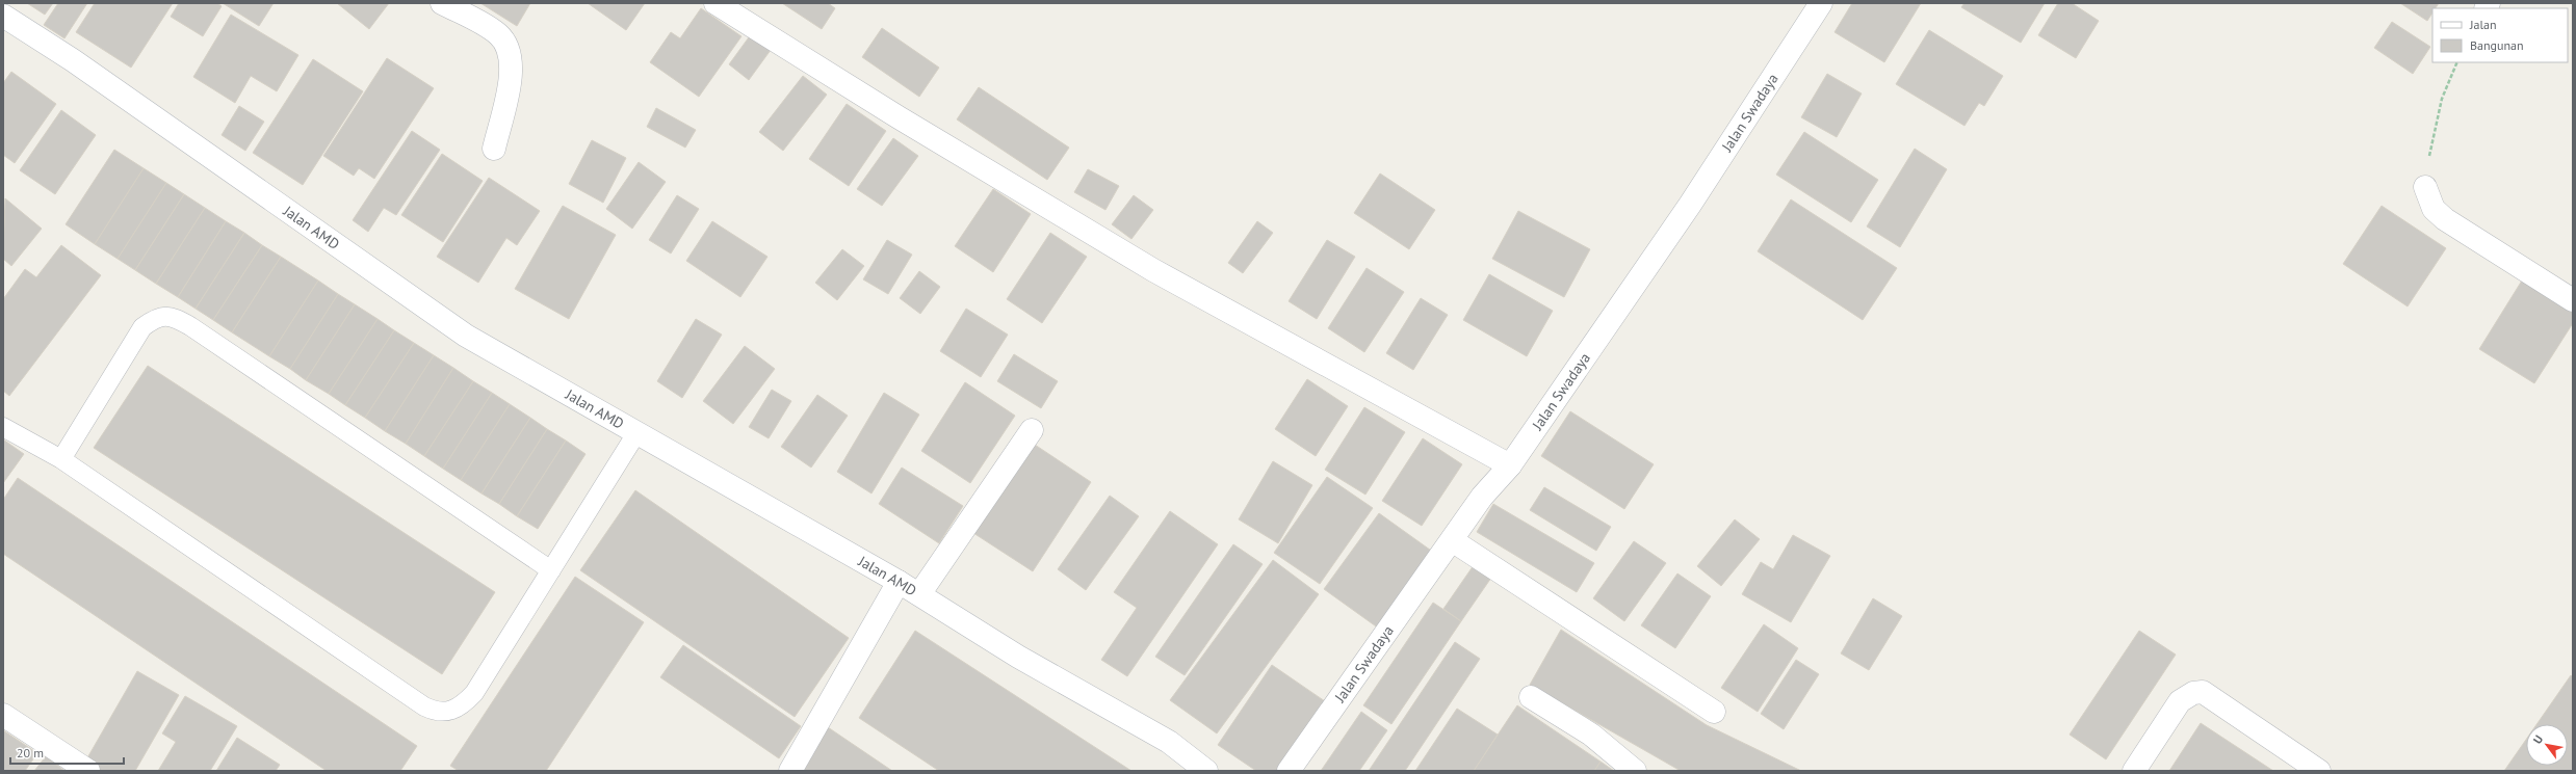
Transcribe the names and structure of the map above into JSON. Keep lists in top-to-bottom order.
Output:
{
  "streets": {
    "street": ["Jalan Swadaya", "Jalan AMD"]
  },
  "legend": ["Jalan", "Bangunan"],
  "scale_bar": "20 m",
  "north": "top left"
}
